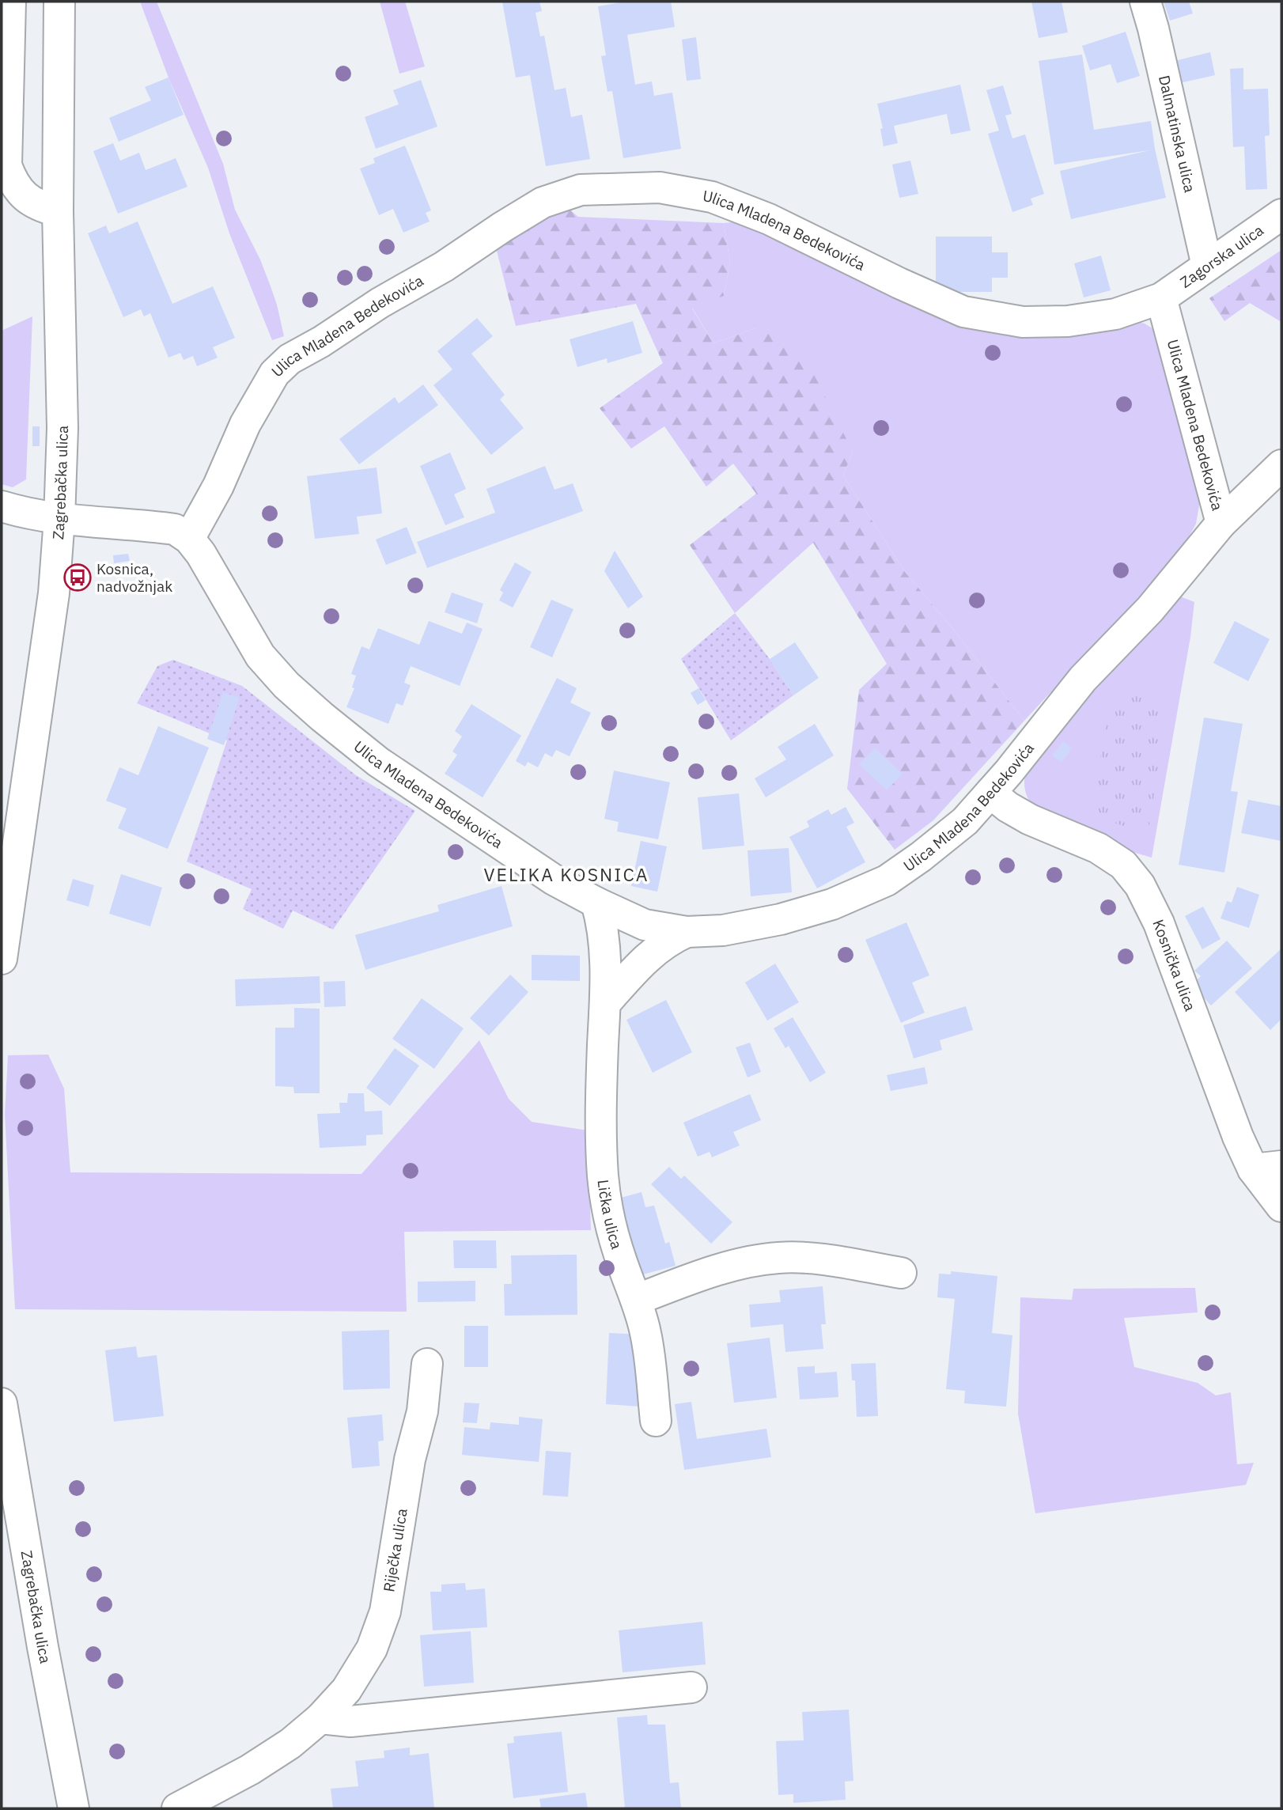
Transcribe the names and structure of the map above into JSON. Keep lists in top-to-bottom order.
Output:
{
  "streets": {
    "street": [
      "Dalmatinska ulica",
      "Ulica Mladena Bedekovića",
      "Zagorska ulica",
      "Zagrebačka ulica",
      "Kosnička ulica",
      "Lička ulica",
      "Riječka ulica"
    ]
  },
  "crossings": [
    ["Dalmatinska ulica", "Zagorska ulica"],
    ["Ulica Mladena Bedekovića", "Zagorska ulica"],
    ["Ulica Mladena Bedekovića", "Kosnička ulica"],
    ["Ulica Mladena Bedekovića", "Lička ulica"]
  ],
  "districts": ["VELIKA KOSNICA"],
  "places": {
    "bus stop": ["Kosnica, nadvožnjak"]
  }
}
